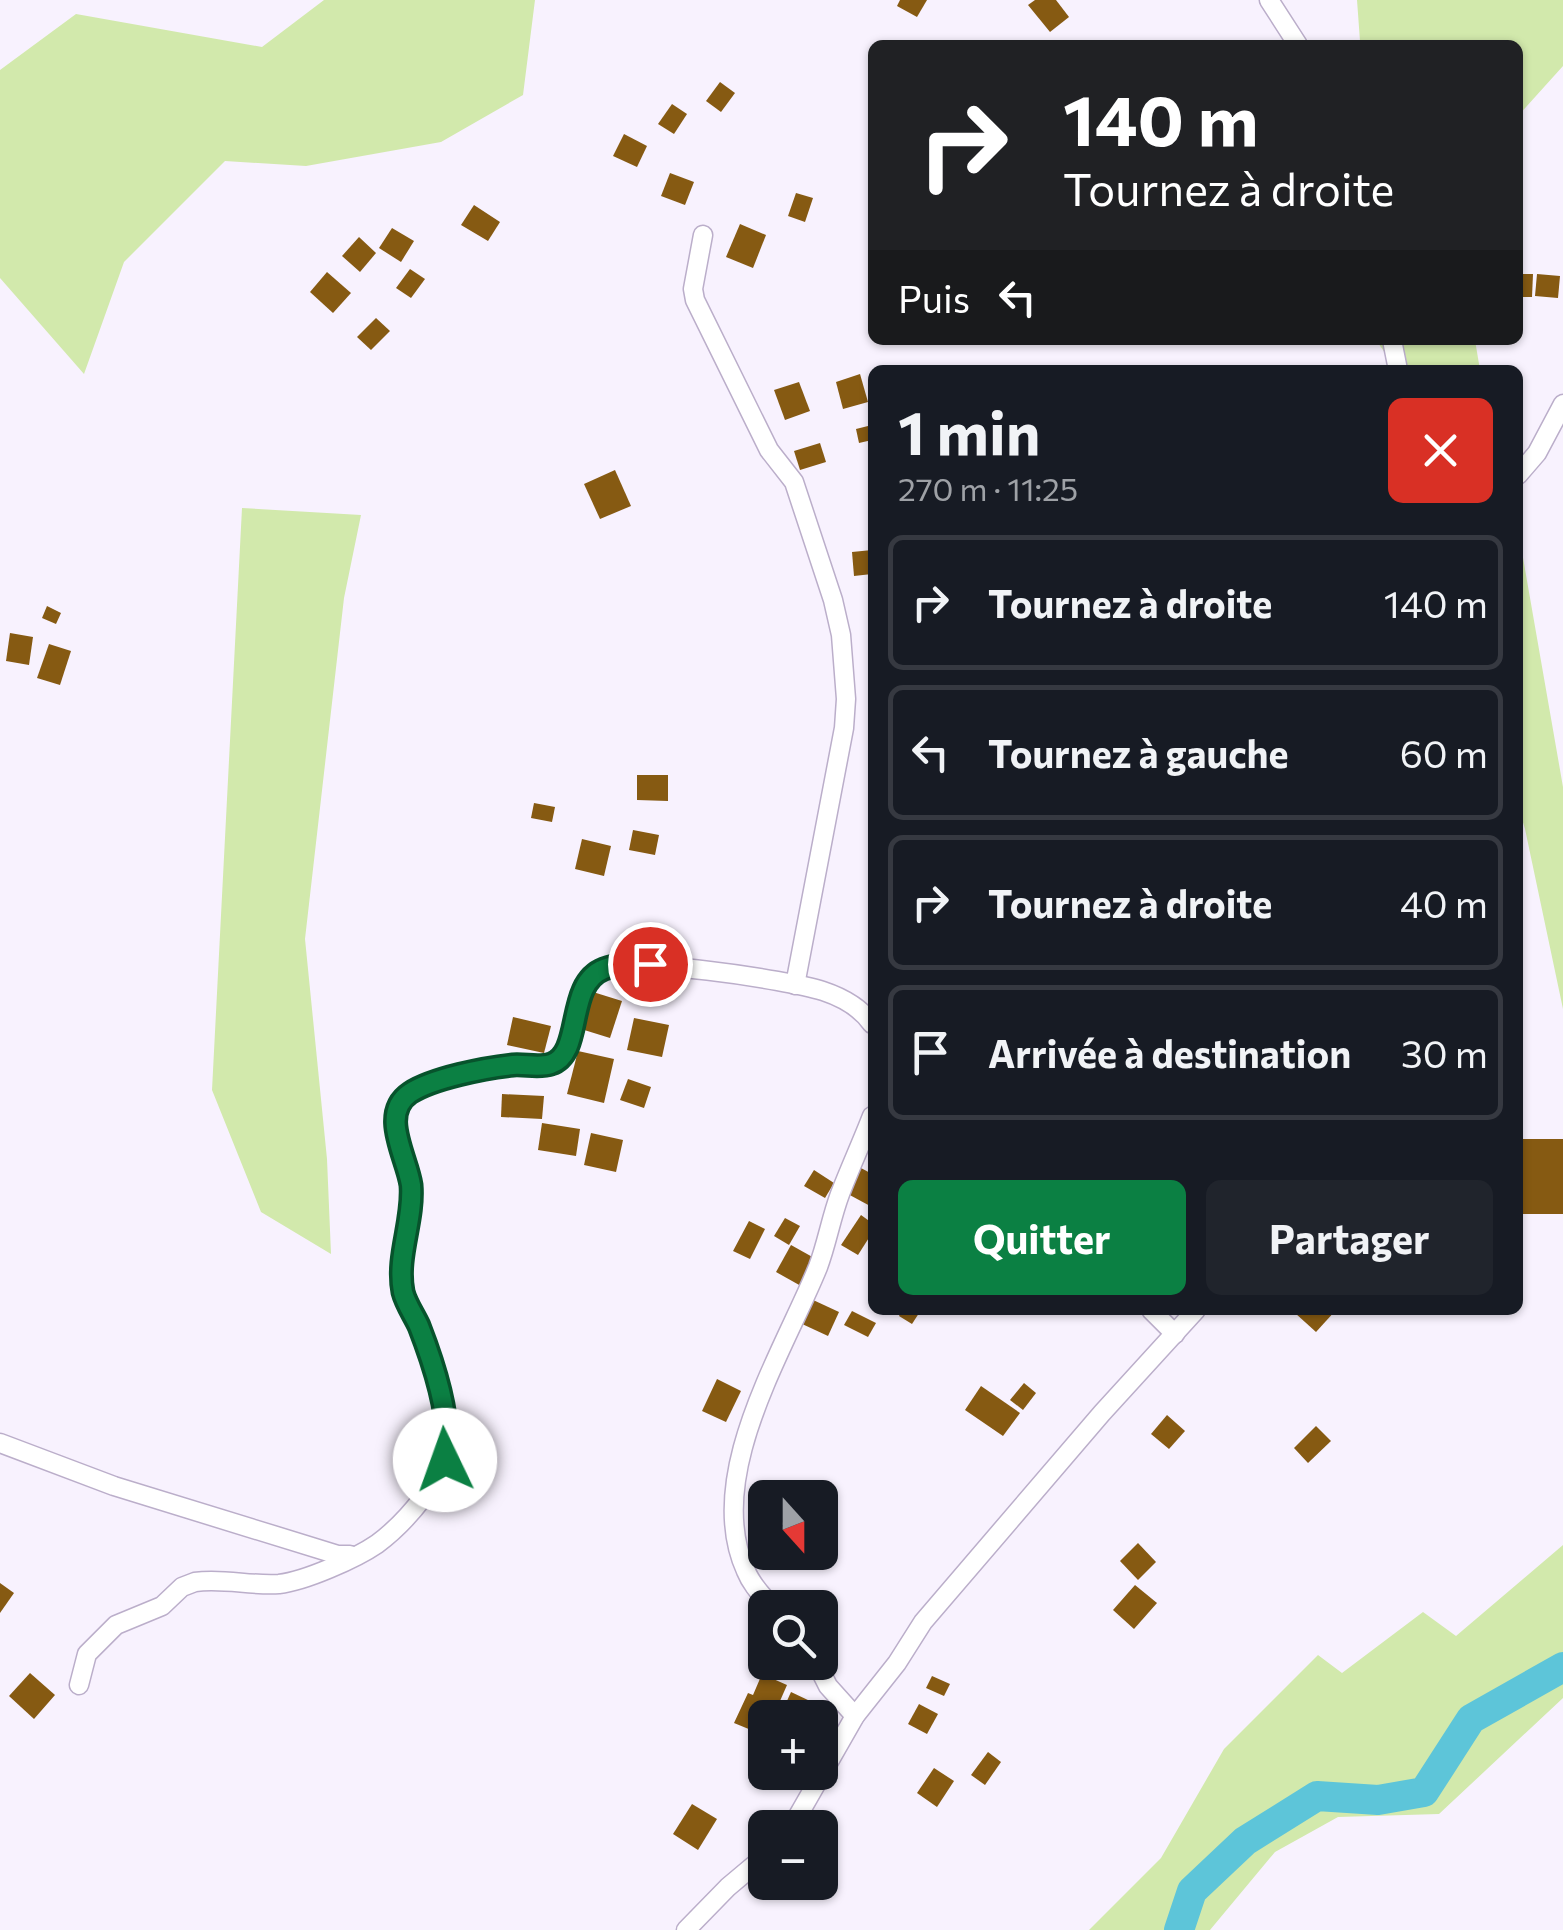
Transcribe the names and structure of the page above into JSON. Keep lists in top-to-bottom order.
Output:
{
  "north": "bottom",
  "page": {
    "turn": ["140 m", "Tournez à droite"],
    "then": "Puis",
    "heading": ["1 min", "270 m · 11:25"],
    "list": [
      {
        "name": "Tournez à droite",
        "value": "140 m"
      },
      {
        "name": "Tournez à gauche",
        "value": "60 m"
      },
      {
        "name": "Tournez à droite",
        "value": "40 m"
      },
      {
        "name": "Arrivée à destination",
        "value": "30 m"
      }
    ],
    "buttons": ["Quitter", "Partager"],
    "map_buttons": ["+", "−"]
  }
}
